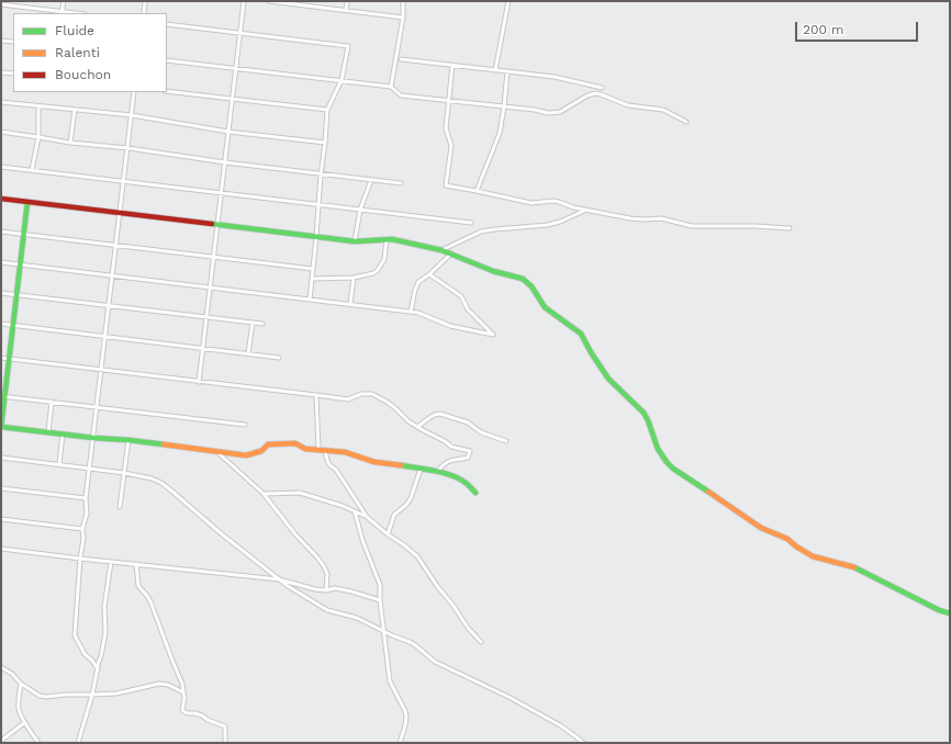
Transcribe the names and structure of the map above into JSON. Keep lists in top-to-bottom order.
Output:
{
  "legend": ["Fluide", "Ralenti", "Bouchon"],
  "scale_bar": "200 m"
}
